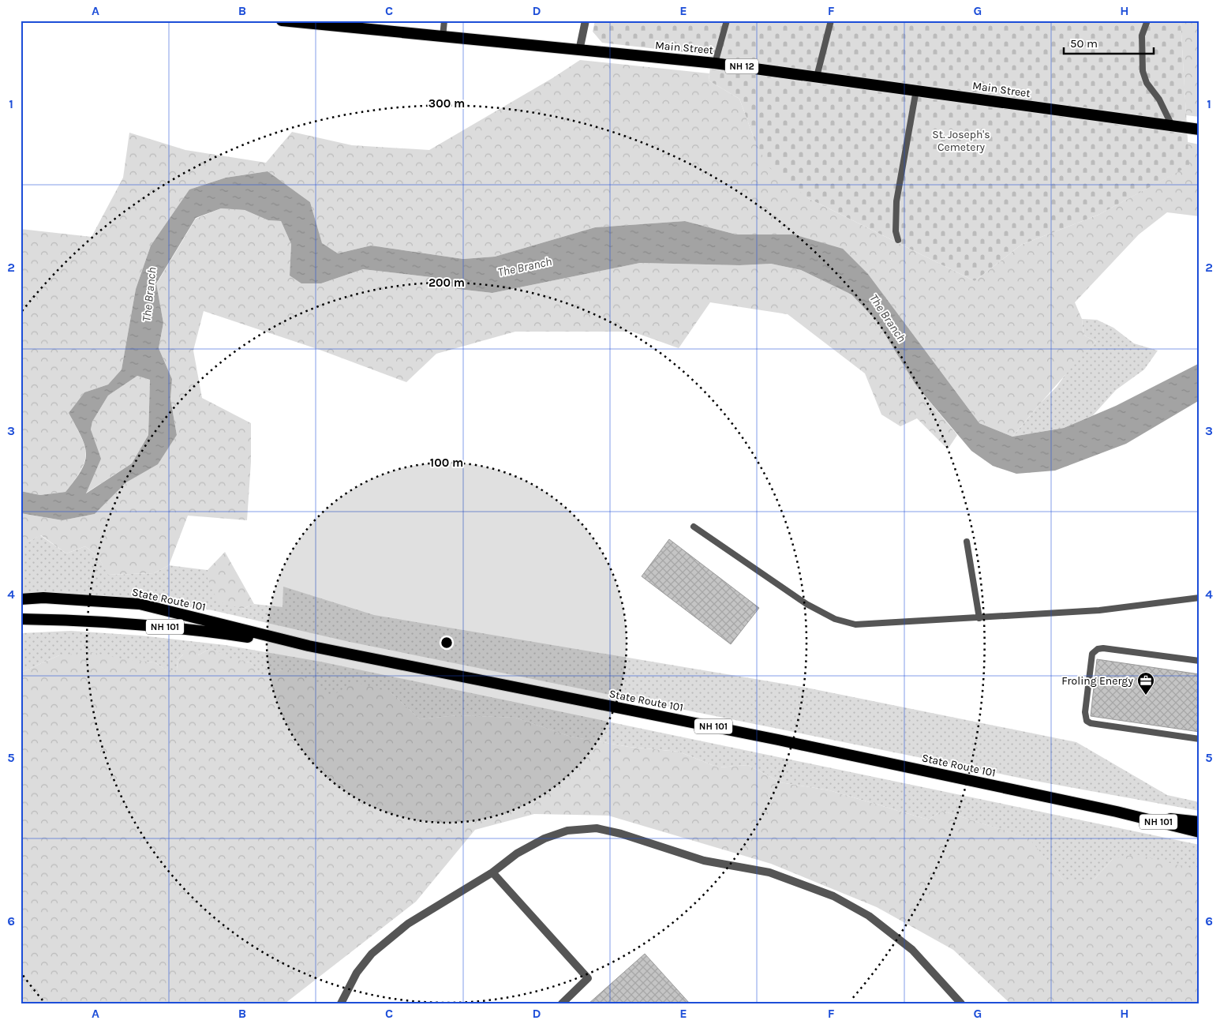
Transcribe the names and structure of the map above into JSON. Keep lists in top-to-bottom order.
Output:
{
  "streets": {
    "highway": [
      "Main Street",
      "NH 12",
      "State Route 101",
      "NH 101"
    ]
  },
  "water": ["The Branch"],
  "parks": ["St. Joseph's Cemetery"],
  "places": {
    "office": ["Froling Energy"]
  },
  "scale_bar": "50 m",
  "grid": {
    "columns": [
      "A",
      "B",
      "C",
      "D",
      "E",
      "F",
      "G",
      "H"
    ],
    "rows": [
      "1",
      "2",
      "3",
      "4",
      "5",
      "6"
    ]
  },
  "rings": ["300 m", "200 m", "100 m"]
}
